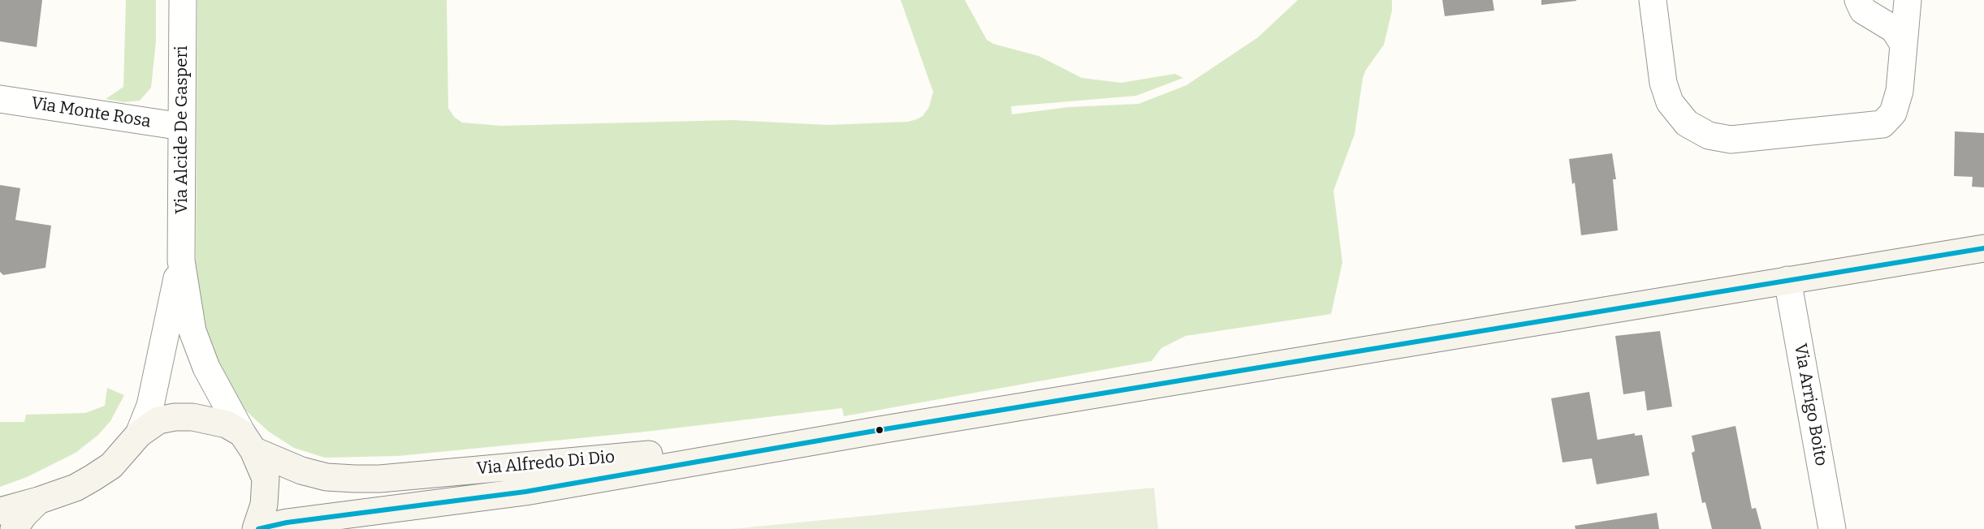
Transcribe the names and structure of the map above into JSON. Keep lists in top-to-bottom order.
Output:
{
  "streets": {
    "main road": ["Via Alfredo Di Dio"],
    "street": ["Via Monte Rosa", "Via Alcide De Gasperi", "Via Arrigo Boito"]
  },
  "crossings": [
    ["Via Monte Rosa", "Via Alcide De Gasperi"],
    ["Via Alcide De Gasperi", "Via Alfredo Di Dio"],
    ["Via Arrigo Boito", "Via Alfredo Di Dio"]
  ]
}
